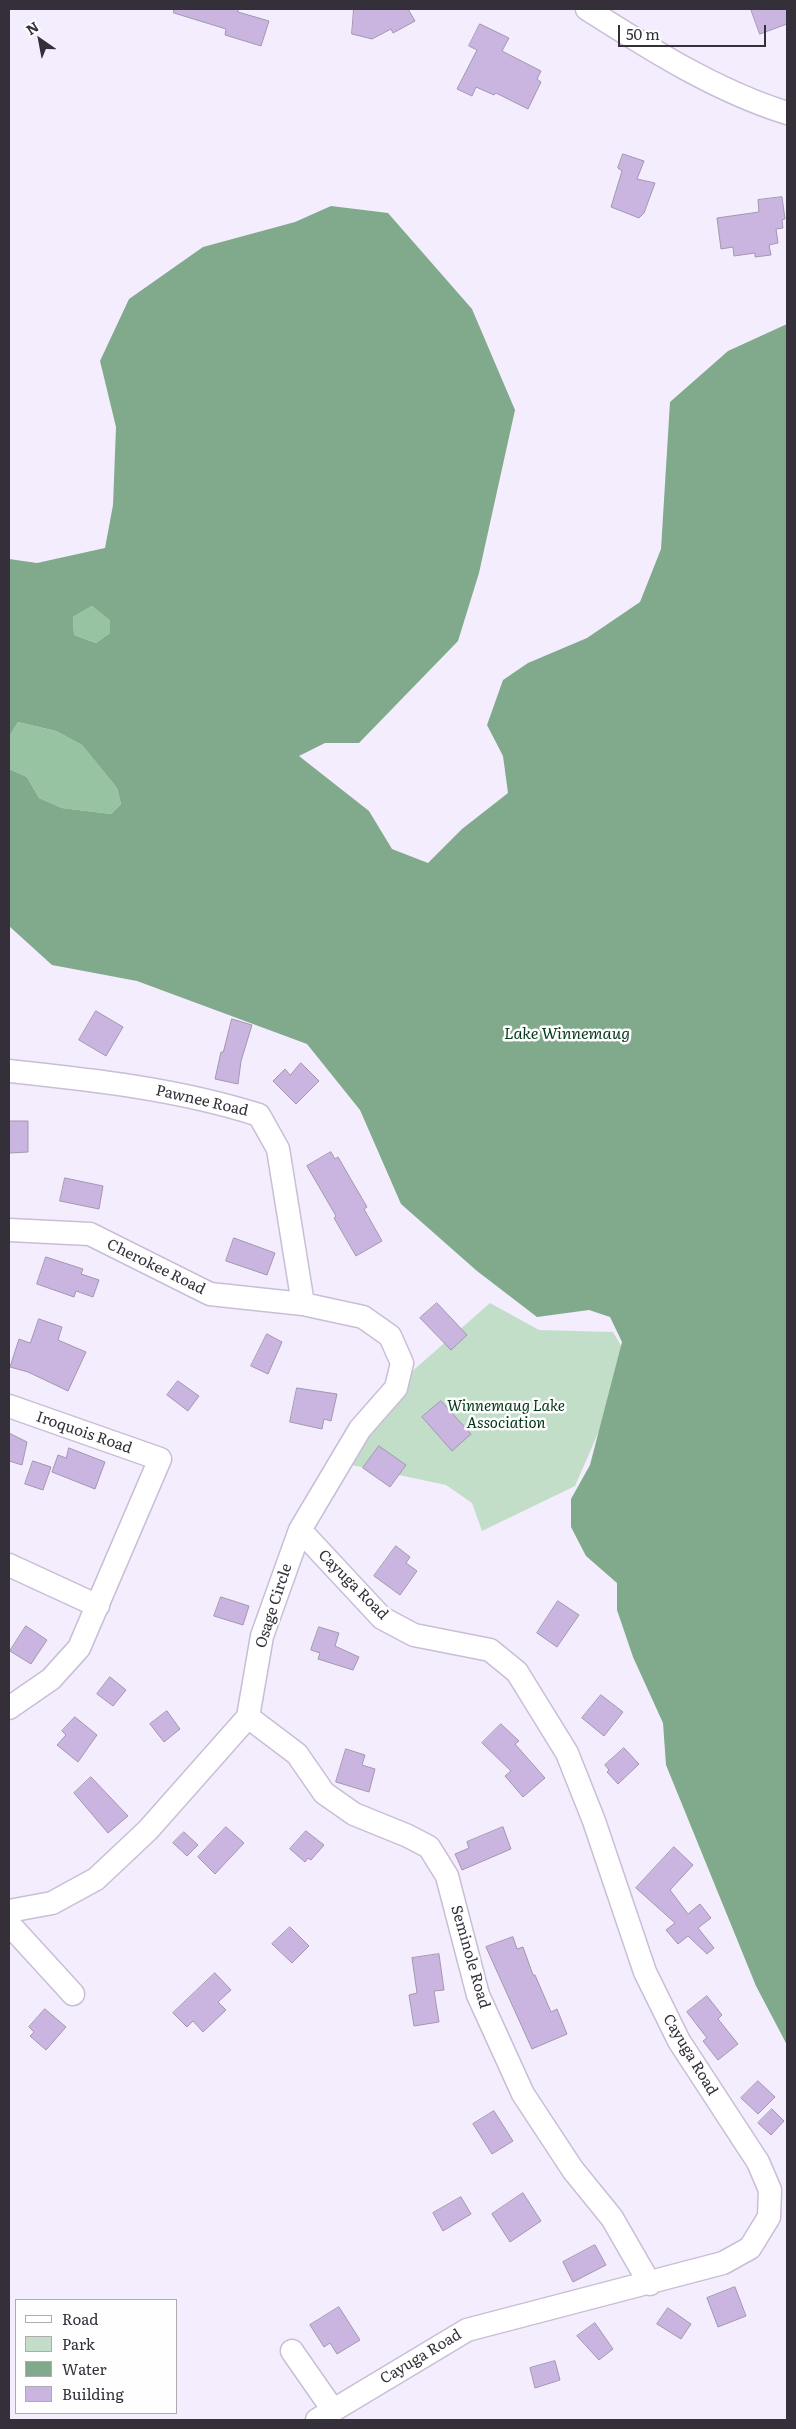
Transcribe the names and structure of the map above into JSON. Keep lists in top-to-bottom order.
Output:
{
  "streets": {
    "street": [
      "Pawnee Road",
      "Cherokee Road",
      "Iroquois Road",
      "Cayuga Road",
      "Osage Circle",
      "Seminole Road"
    ]
  },
  "crossings": [
    ["Pawnee Road", "Cherokee Road"],
    ["Pawnee Road", "Osage Circle"],
    ["Cherokee Road", "Osage Circle"],
    ["Cayuga Road", "Osage Circle"],
    ["Cayuga Road", "Seminole Road"],
    ["Osage Circle", "Seminole Road"]
  ],
  "water": ["Lake Winnemaug"],
  "parks": ["Winnemaug Lake Association"],
  "legend": [
    "Road",
    "Park",
    "Water",
    "Building"
  ],
  "scale_bar": "50 m",
  "north": "top left"
}
